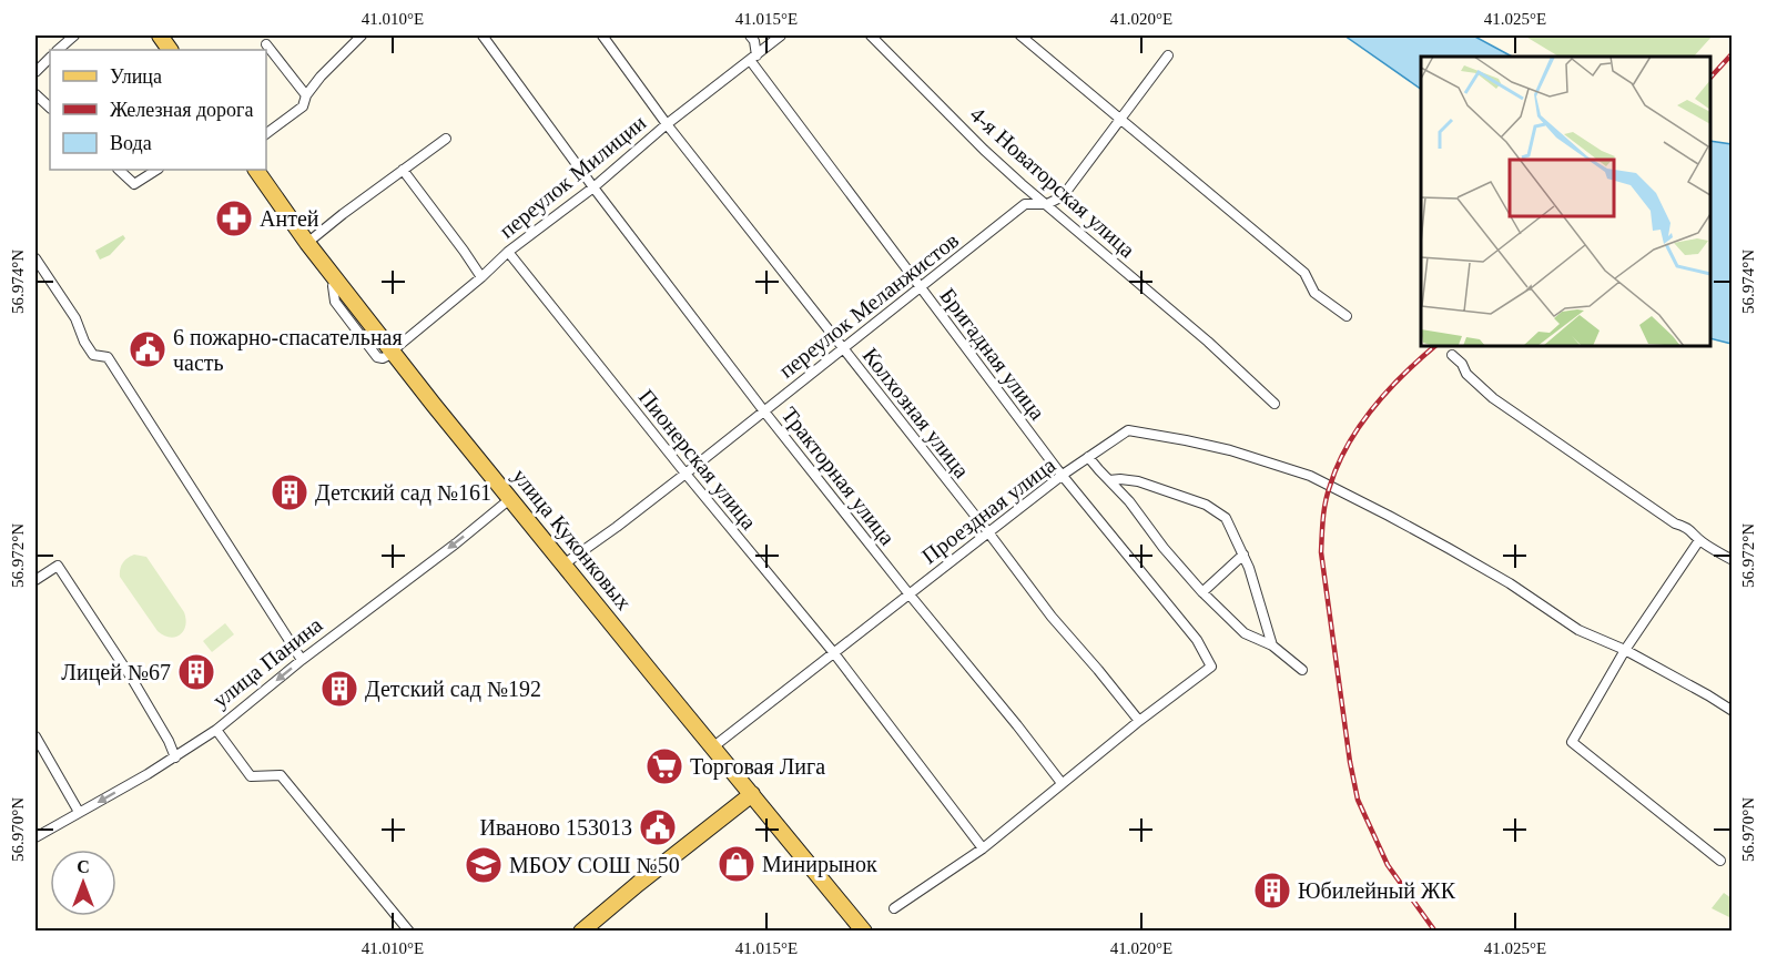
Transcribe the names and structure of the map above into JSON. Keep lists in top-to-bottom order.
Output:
{
  "streets": {
    "main road": ["улица Куконковых"],
    "street": [
      "переулок Милиции",
      "4-я Новаторская улица",
      "переулок Меланжистов",
      "Бригадная улица",
      "Колхозная улица",
      "Пионерская улица",
      "Тракторная улица",
      "Проездная улица",
      "улица Панина"
    ]
  },
  "crossings": [
    ["переулок Милиции", "Бригадная улица"],
    ["переулок Милиции", "Колхозная улица"],
    ["переулок Милиции", "Пионерская улица"],
    ["переулок Милиции", "Тракторная улица"],
    ["переулок Милиции", "улица Куконковых"],
    ["4-я Новаторская улица", "переулок Меланжистов"],
    ["переулок Меланжистов", "Бригадная улица"],
    ["переулок Меланжистов", "Колхозная улица"],
    ["переулок Меланжистов", "Пионерская улица"],
    ["переулок Меланжистов", "Тракторная улица"],
    ["переулок Меланжистов", "улица Куконковых"],
    ["Бригадная улица", "Колхозная улица"],
    ["Бригадная улица", "Проездная улица"],
    ["Колхозная улица", "Проездная улица"],
    ["Пионерская улица", "Проездная улица"],
    ["Тракторная улица", "Проездная улица"],
    ["Проездная улица", "улица Куконковых"],
    ["улица Куконковых", "улица Панина"]
  ],
  "one_way": ["улица Панина"],
  "places": {
    "pharmacy": ["Антей"],
    "public building": ["6 пожарно-спасательная часть", "Иваново 153013"],
    "building": [
      "Детский сад №161",
      "Лицей №67",
      "Детский сад №192",
      "Юбилейный ЖК"
    ],
    "supermarket": ["Торговая Лига"],
    "shop": ["Минирынок"],
    "school or university": ["МБОУ СОШ №50"]
  },
  "legend": ["Улица", "Железная дорога", "Вода"],
  "north": "top",
  "coordinates": [
    "41.010°E",
    "41.015°E",
    "41.020°E",
    "41.025°E",
    "56.974°N",
    "56.972°N",
    "56.970°N"
  ]
}
